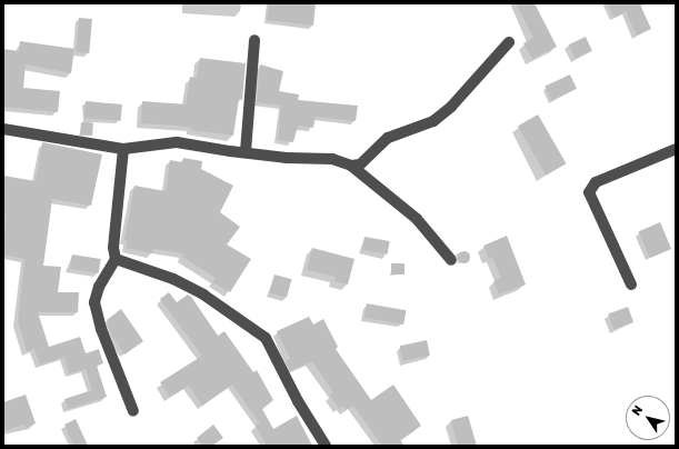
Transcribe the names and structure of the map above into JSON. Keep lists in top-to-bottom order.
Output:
{
  "north": "top left"
}
